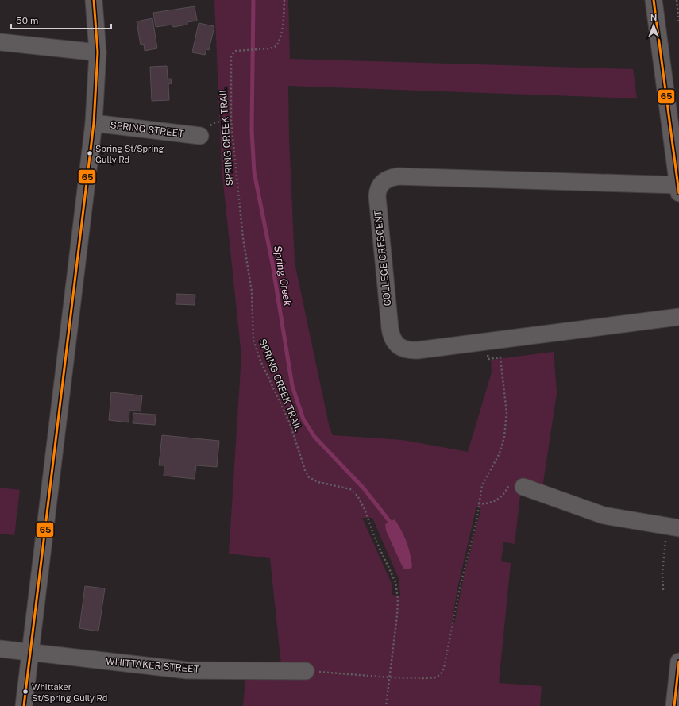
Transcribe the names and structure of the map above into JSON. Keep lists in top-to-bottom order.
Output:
{
  "streets": {
    "street": ["SPRING STREET", "COLLEGE CRESCENT", "WHITTAKER STREET"],
    "path": ["SPRING CREEK TRAIL"]
  },
  "water": ["Spring Creek"],
  "places": ["Spring St/Spring Gully Rd", "Whittaker St/Spring Gully Rd"],
  "lines": ["transit line 65"],
  "scale_bar": "50 m",
  "north": "top"
}
